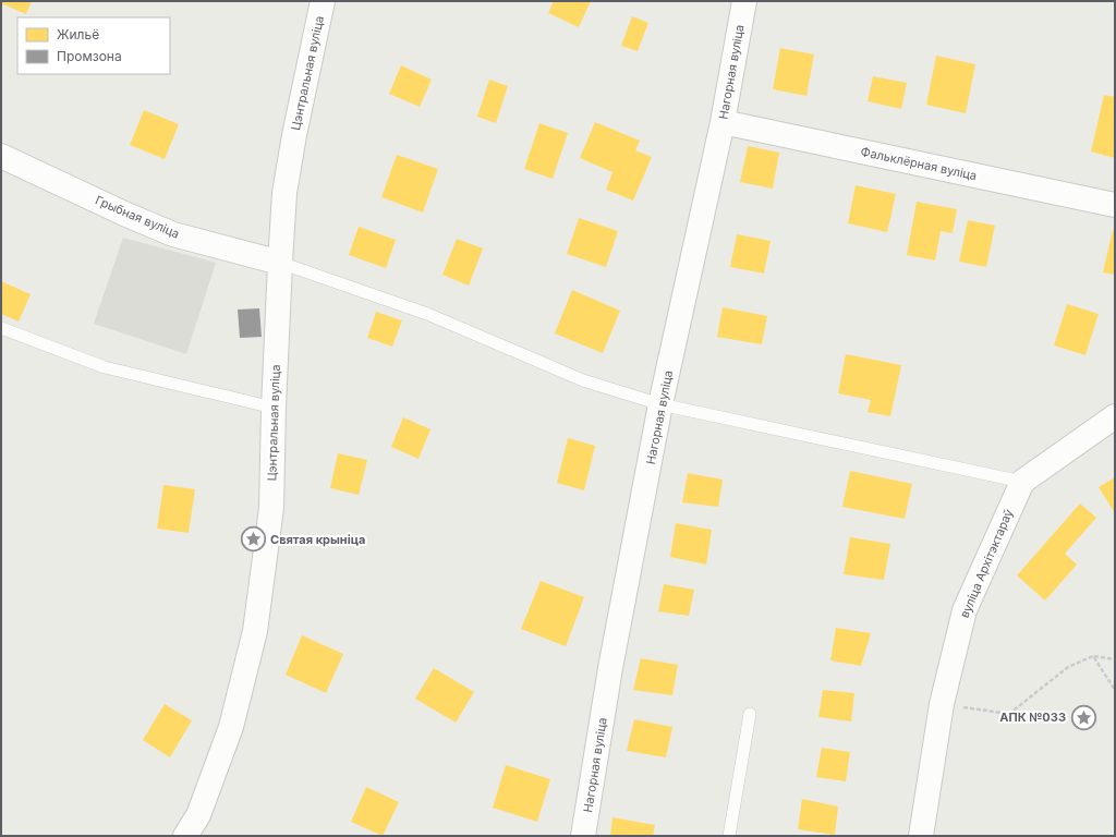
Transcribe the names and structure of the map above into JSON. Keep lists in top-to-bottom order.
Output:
{
  "streets": {
    "street": [
      "Нагорная вуліца",
      "Цэнтральная вуліца",
      "Фальклёрная вуліца",
      "Грыбная вуліца",
      "вуліца Архітэктараў"
    ]
  },
  "crossings": [
    ["Нагорная вуліца", "Фальклёрная вуліца"],
    ["Цэнтральная вуліца", "Грыбная вуліца"]
  ],
  "places": {
    "place": ["Святая крыніца", "АПК №033"]
  },
  "legend": ["Жильё", "Промзона"]
}
